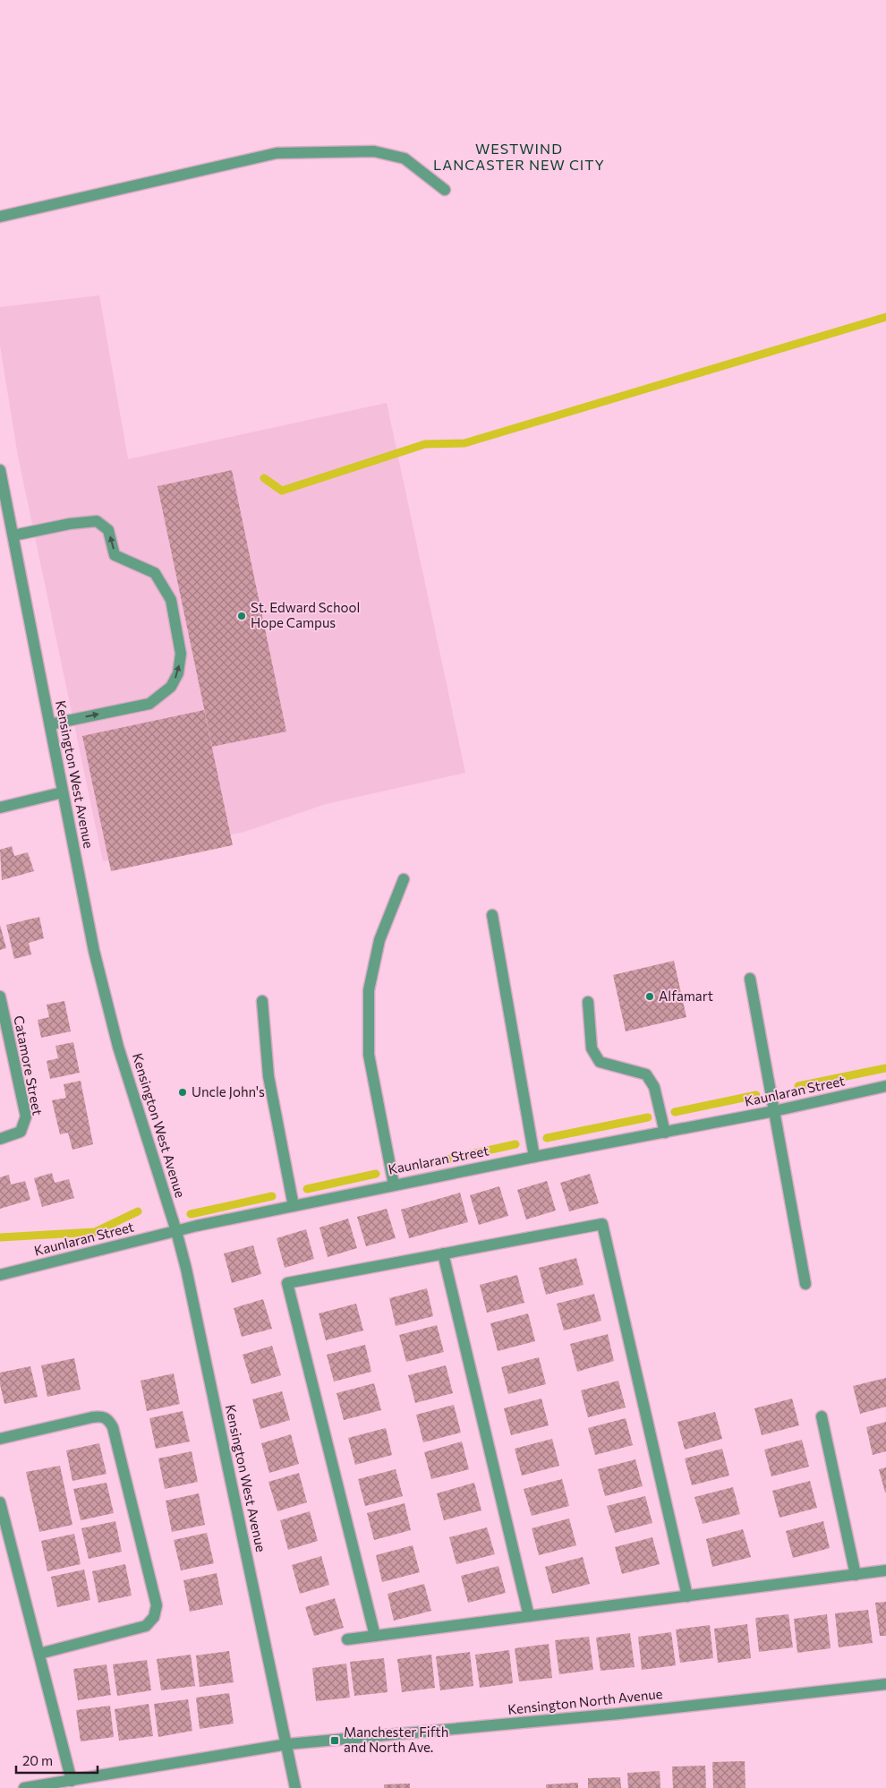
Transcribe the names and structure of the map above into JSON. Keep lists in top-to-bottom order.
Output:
{
  "streets": {
    "street": [
      "Kensington West Avenue",
      "Catamore Street",
      "Kaunlaran Street",
      "Kensington North Avenue"
    ]
  },
  "crossings": [
    ["Kensington West Avenue", "Kaunlaran Street"],
    ["Kensington West Avenue", "Kensington North Avenue"]
  ],
  "districts": ["WESTWIND LANCASTER NEW CITY"],
  "places": {
    "other": ["St. Edward School Hope Campus", "Alfamart", "Uncle John's"],
    "transit": ["Manchester Fifth and North Ave."]
  },
  "scale_bar": "20 m"
}
